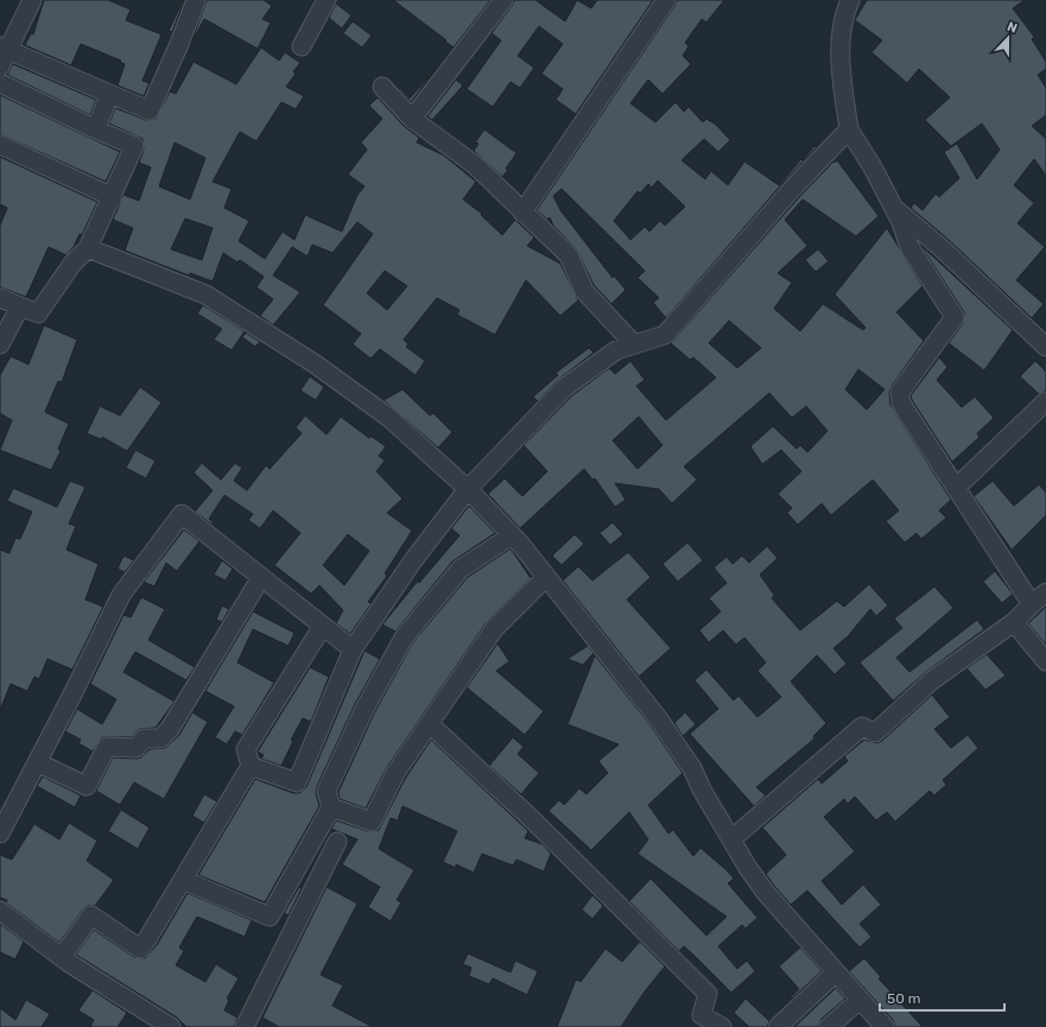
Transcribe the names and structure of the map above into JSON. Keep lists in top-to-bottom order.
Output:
{
  "scale_bar": "50 m",
  "north": "top"
}
